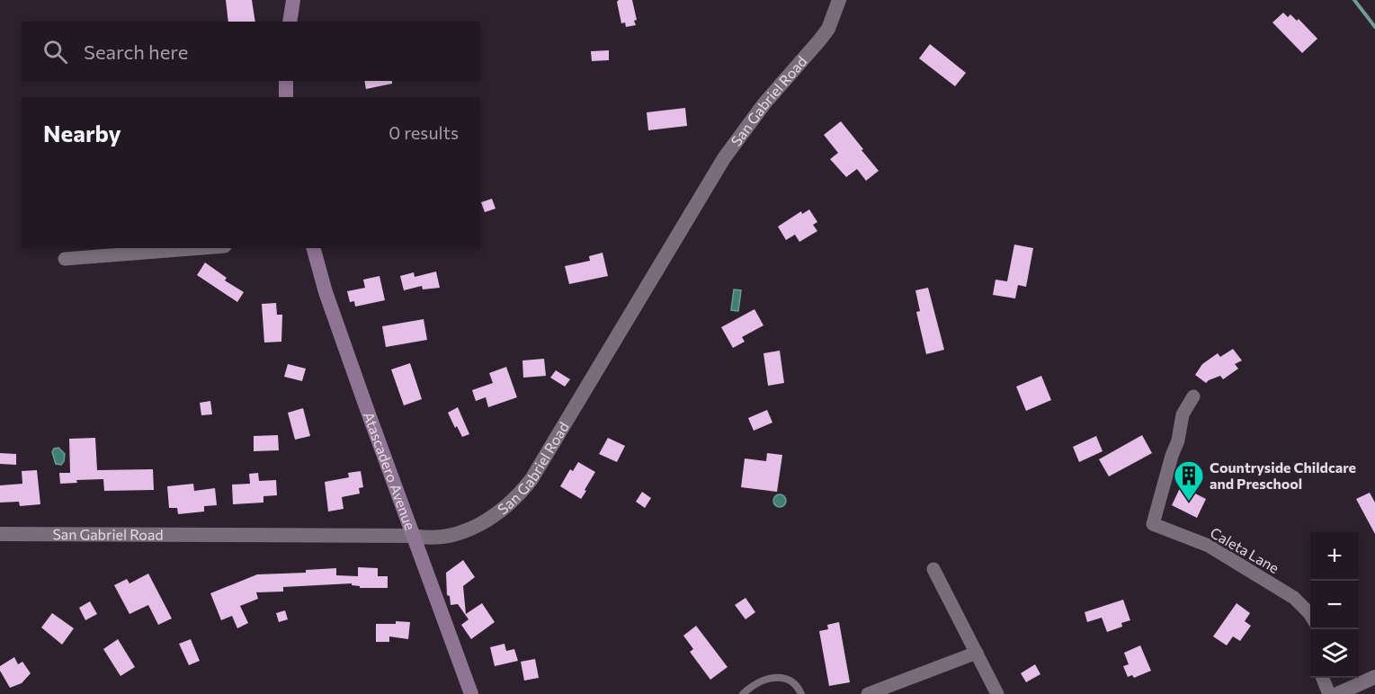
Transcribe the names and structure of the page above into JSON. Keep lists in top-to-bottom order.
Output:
{
  "streets": {
    "main road": ["Atascadero Avenue"],
    "street": ["San Gabriel Road", "Caleta Lane"]
  },
  "crossings": [
    ["San Gabriel Road", "Atascadero Avenue"]
  ],
  "places": {
    "building": ["Countryside Childcare and Preschool"]
  },
  "page": {
    "search": "Search here",
    "heading": ["Nearby", "0 results"],
    "map_buttons": ["+", "−"]
  }
}
